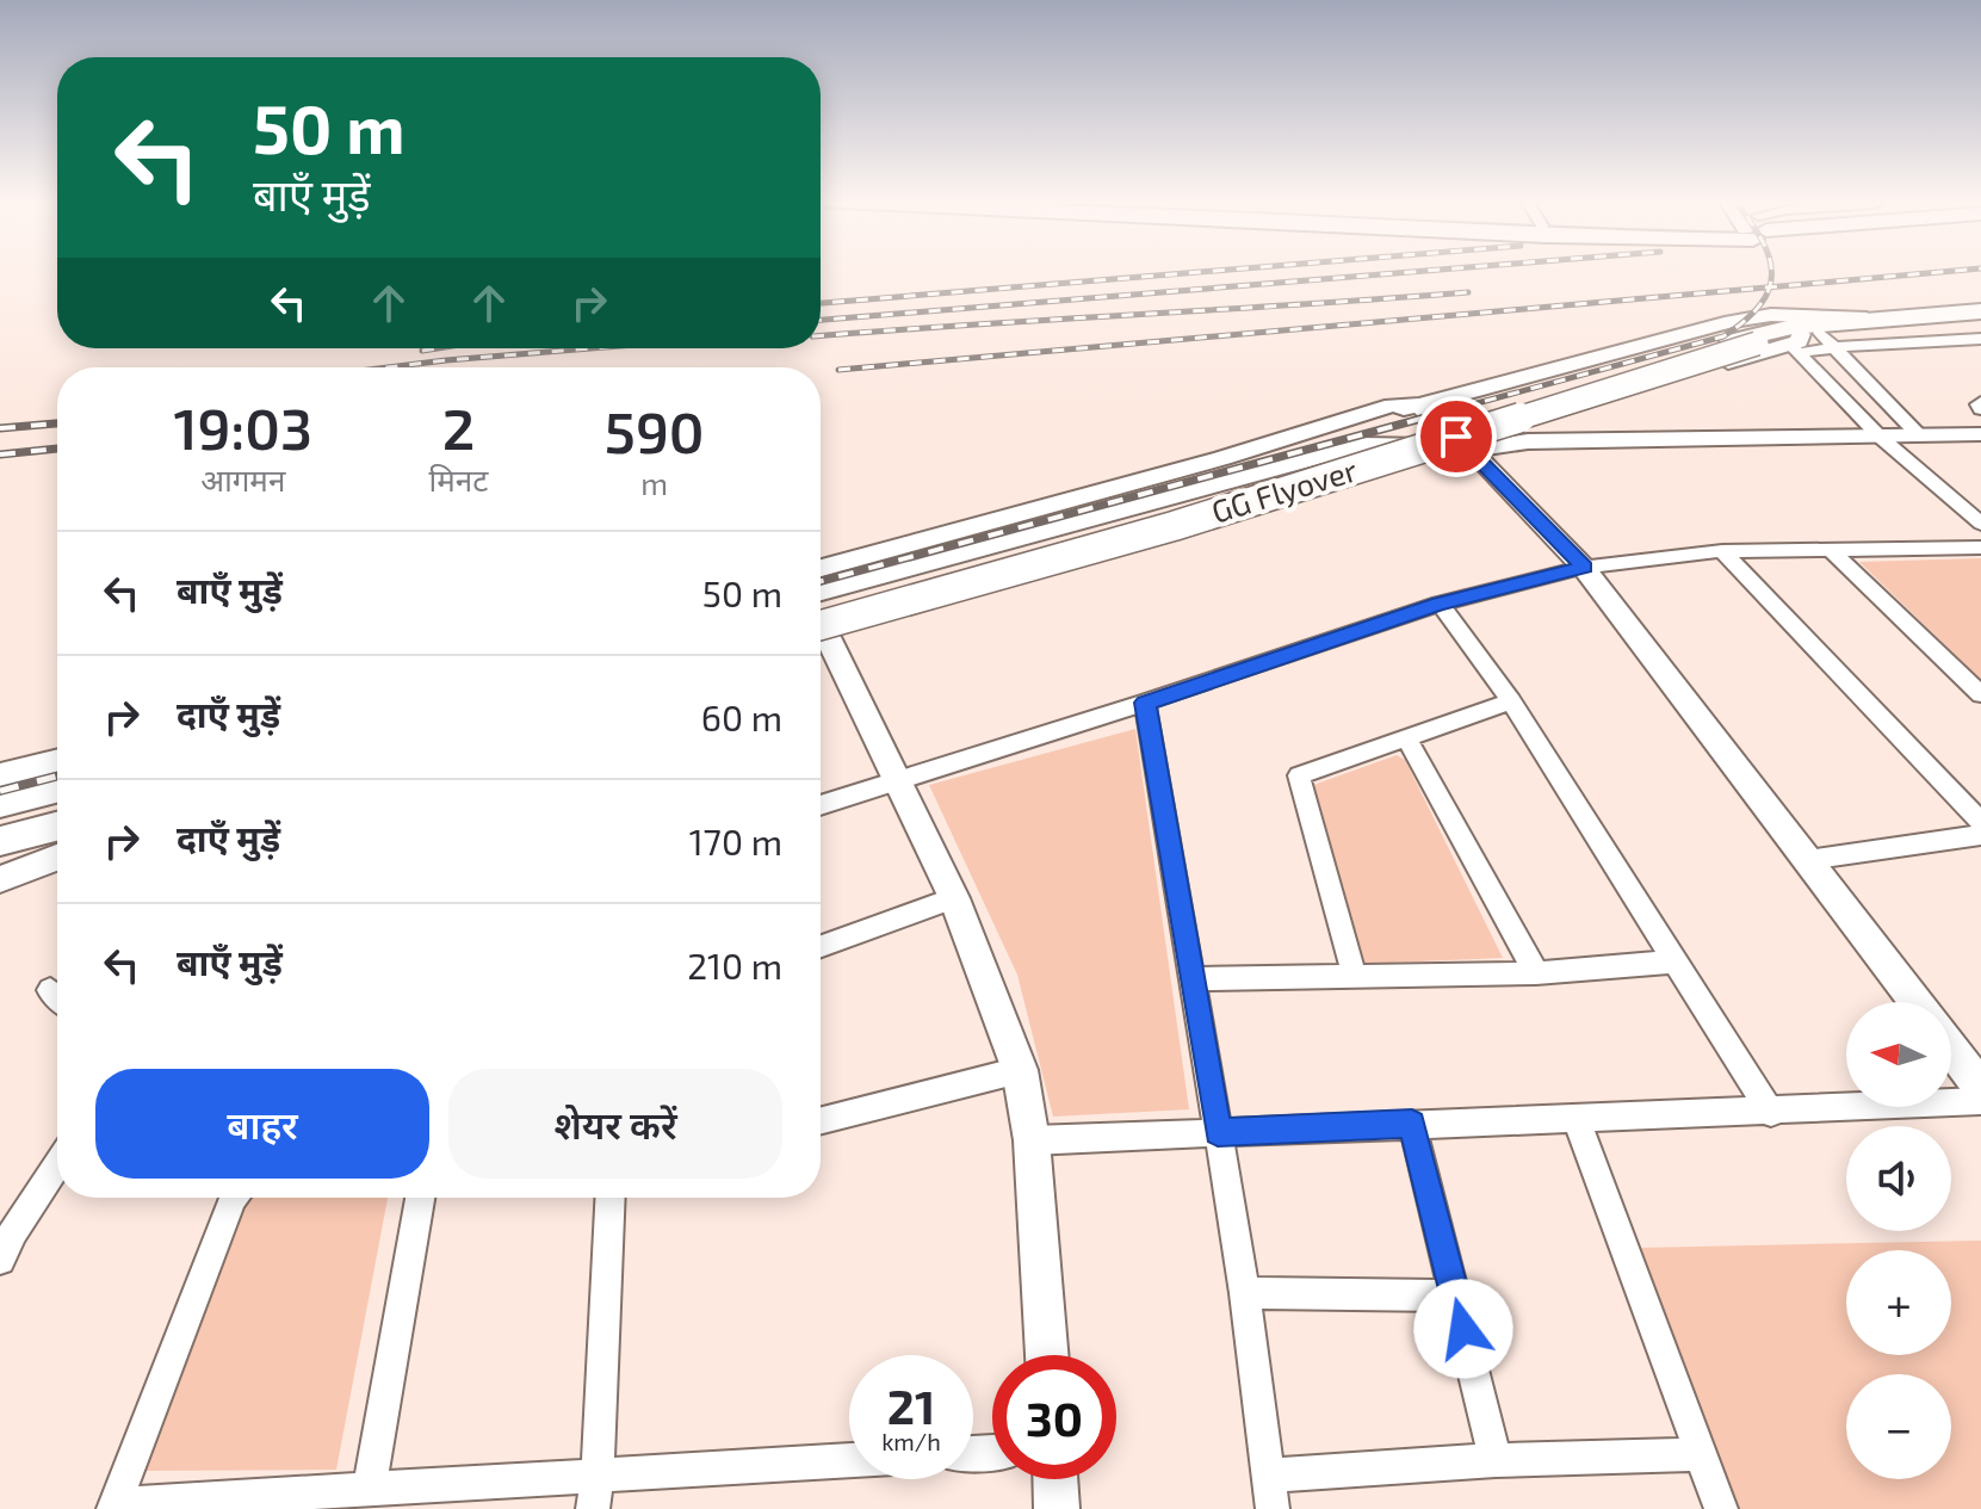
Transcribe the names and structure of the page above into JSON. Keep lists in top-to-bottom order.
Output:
{
  "streets": {
    "main road": ["GG Flyover"]
  },
  "north": "left",
  "page": {
    "turn": ["50 m", "बाएँ मुड़ें"],
    "eta": [
      "19:03",
      "आगमन",
      "2",
      "मिनट",
      "590",
      "m"
    ],
    "list": [
      {
        "name": "बाएँ मुड़ें",
        "value": "50 m"
      },
      {
        "name": "दाएँ मुड़ें",
        "value": "60 m"
      },
      {
        "name": "दाएँ मुड़ें",
        "value": "170 m"
      },
      {
        "name": "बाएँ मुड़ें",
        "value": "210 m"
      }
    ],
    "map_buttons": ["+", "−"],
    "buttons": ["बाहर", "शेयर करें"],
    "speed": "21 km/h",
    "limit": "30"
  }
}
